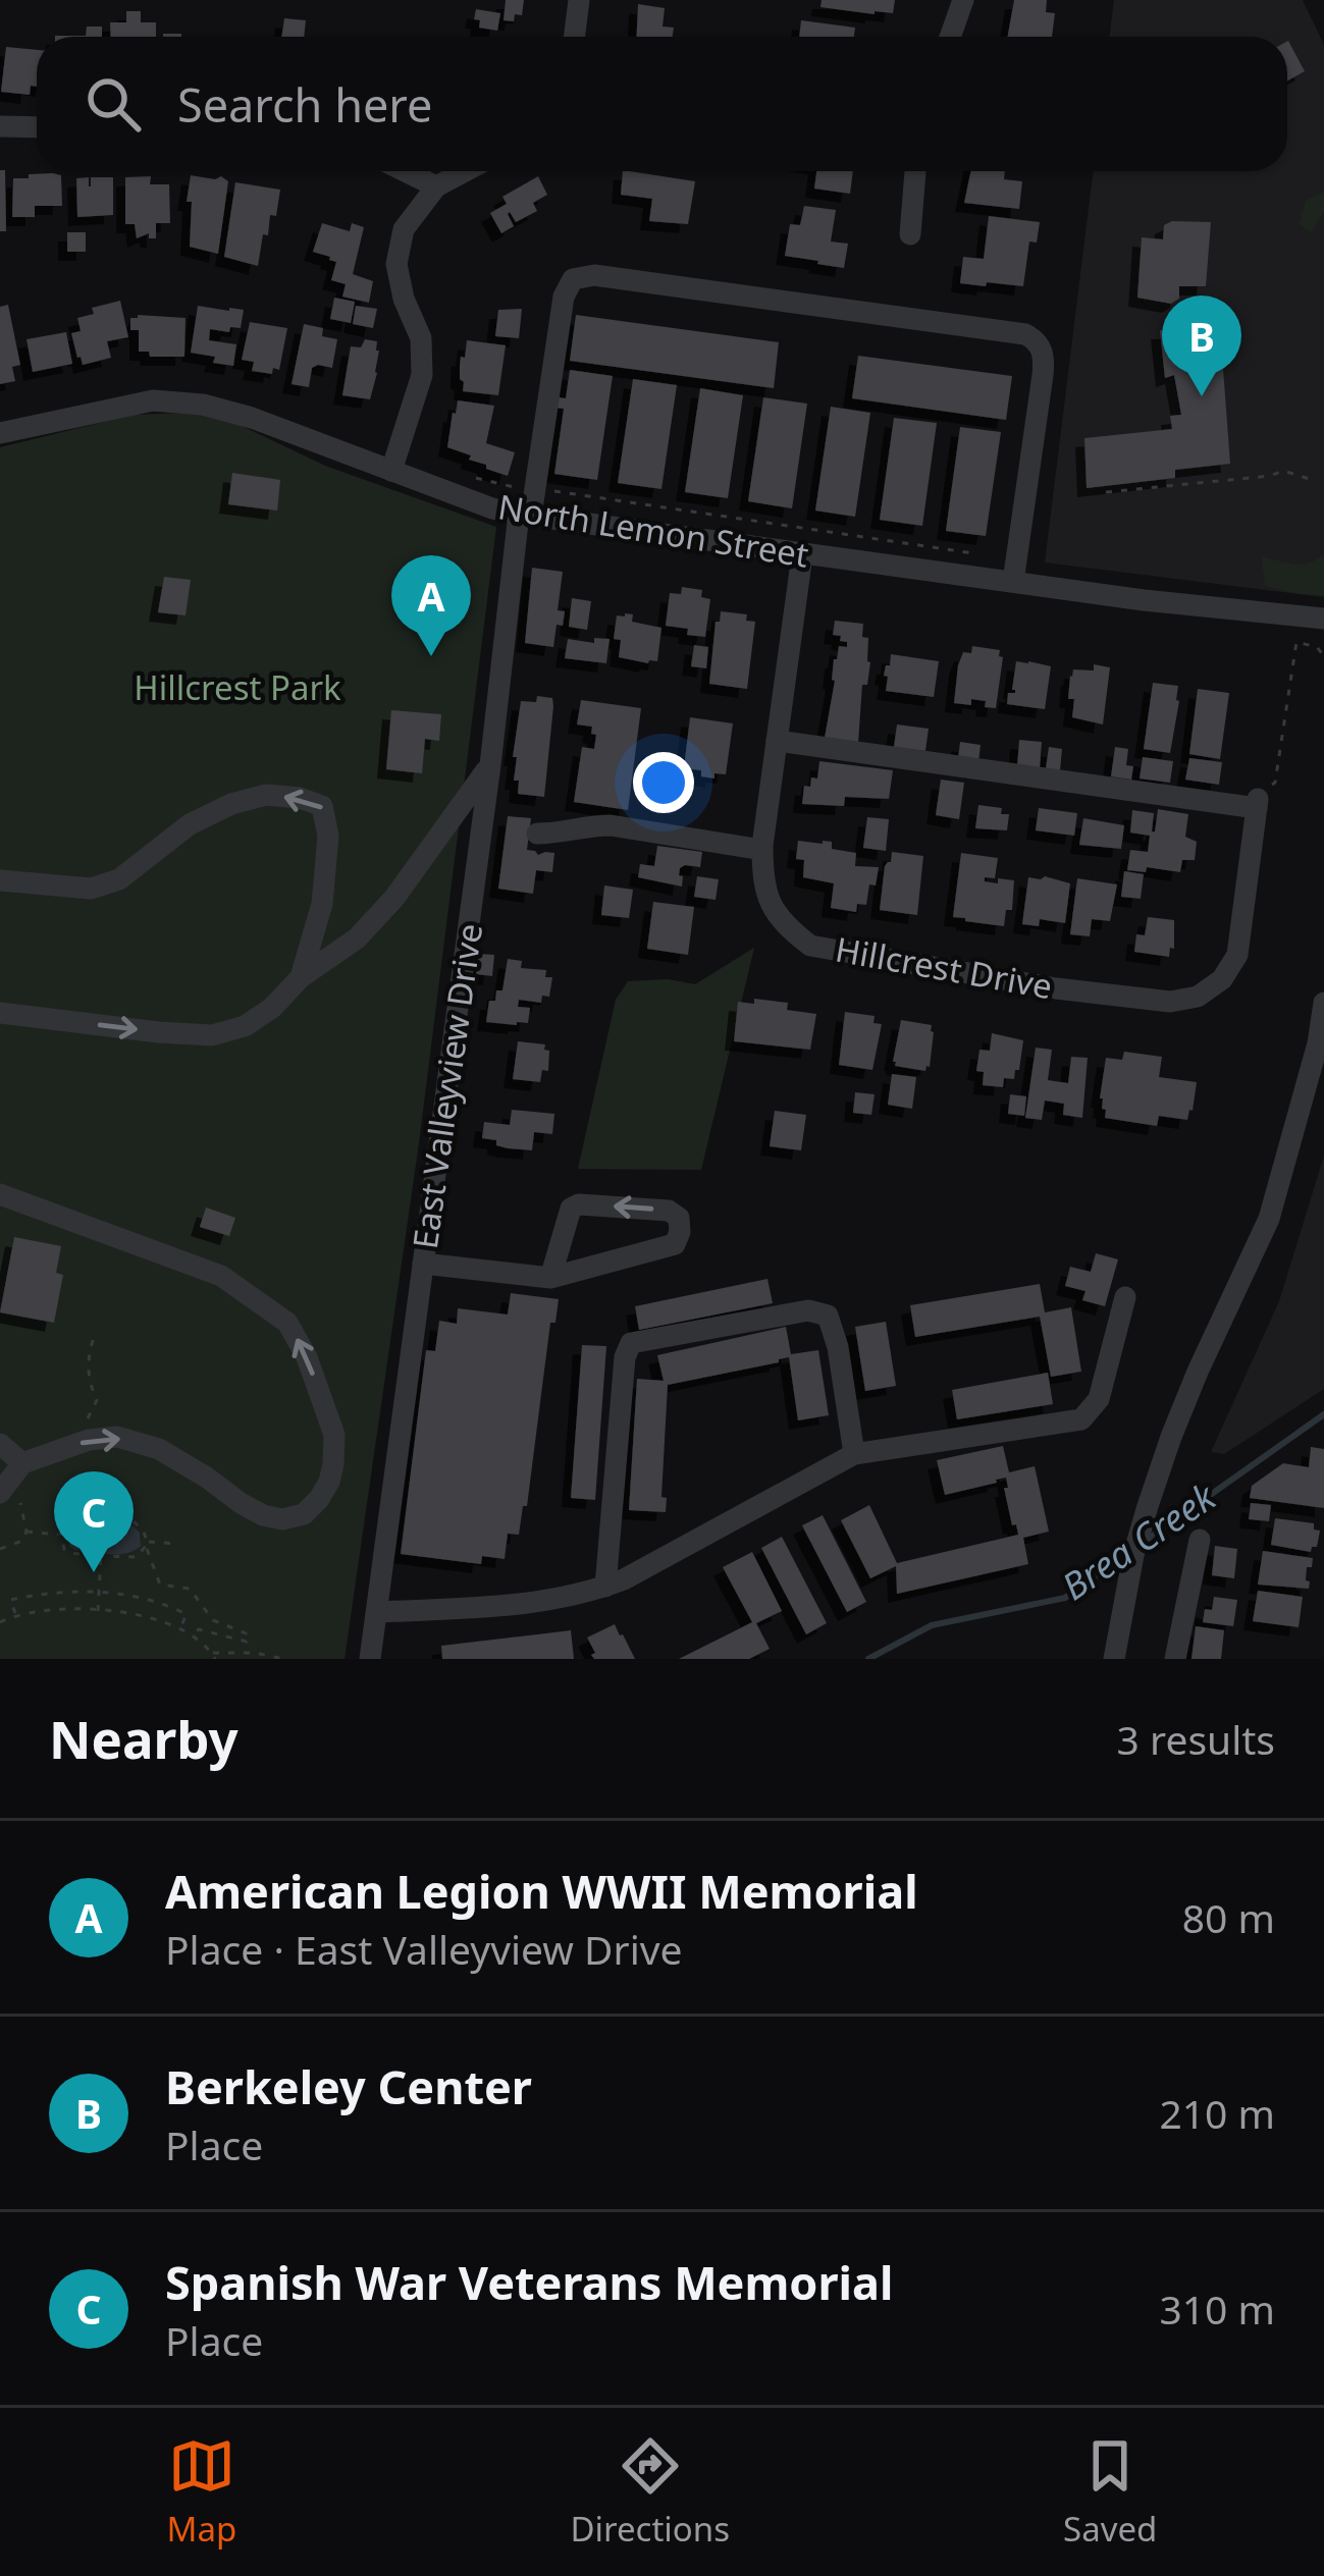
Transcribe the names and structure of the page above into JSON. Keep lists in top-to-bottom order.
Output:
{
  "streets": {
    "street": ["North Lemon Street", "Hillcrest Drive", "East Valleyview Drive"]
  },
  "crossings": [
    ["North Lemon Street", "Hillcrest Drive"],
    ["North Lemon Street", "East Valleyview Drive"]
  ],
  "water": ["Brea Creek"],
  "parks": ["Hillcrest Park"],
  "page": {
    "search": "Search here",
    "pins": ["B", "A", "C"],
    "heading": ["Nearby", "3 results"],
    "list": [
      {
        "mark": "A",
        "name": "American Legion WWII Memorial",
        "note": "Place · East Valleyview Drive",
        "value": "80 m"
      },
      {
        "mark": "B",
        "name": "Berkeley Center",
        "note": "Place",
        "value": "210 m"
      },
      {
        "mark": "C",
        "name": "Spanish War Veterans Memorial",
        "note": "Place",
        "value": "310 m"
      }
    ],
    "nav": ["Map", "Directions", "Saved"]
  }
}
